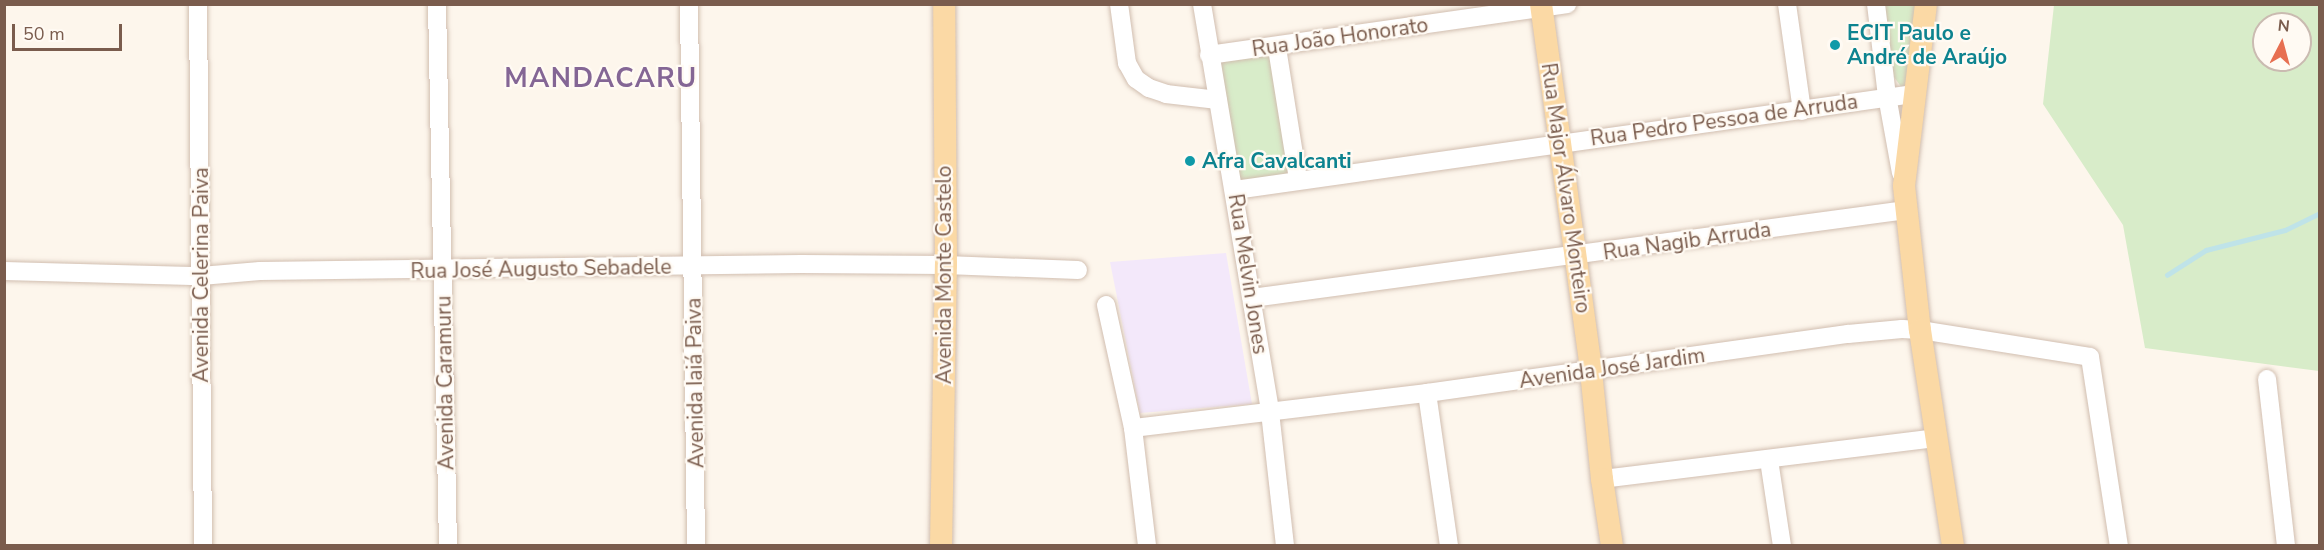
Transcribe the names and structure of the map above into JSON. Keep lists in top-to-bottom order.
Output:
{
  "streets": {
    "main road": ["Rua Major Álvaro Monteiro", "Avenida Monte Castelo"],
    "street": [
      "Rua João Honorato",
      "Rua Pedro Pessoa de Arruda",
      "Rua Nagib Arruda",
      "Rua José Augusto Sebadele",
      "Rua Melvin Jones",
      "Avenida Celerina Paiva",
      "Avenida José Jardim",
      "Avenida Caramuru",
      "Avenida Iaiá Paiva"
    ]
  },
  "crossings": [
    ["Rua João Honorato", "Rua Major Álvaro Monteiro"],
    ["Rua João Honorato", "Rua Melvin Jones"],
    ["Rua Pedro Pessoa de Arruda", "Rua Major Álvaro Monteiro"],
    ["Rua Pedro Pessoa de Arruda", "Rua Melvin Jones"],
    ["Rua Major Álvaro Monteiro", "Rua Nagib Arruda"],
    ["Rua Major Álvaro Monteiro", "Avenida José Jardim"],
    ["Rua Nagib Arruda", "Rua Melvin Jones"],
    ["Rua José Augusto Sebadele", "Avenida Celerina Paiva"],
    ["Rua José Augusto Sebadele", "Avenida Monte Castelo"],
    ["Rua José Augusto Sebadele", "Avenida Caramuru"],
    ["Rua José Augusto Sebadele", "Avenida Iaiá Paiva"],
    ["Rua Melvin Jones", "Avenida José Jardim"]
  ],
  "districts": ["MANDACARU"],
  "places": ["ECIT Paulo e André de Araújo", "Afra Cavalcanti"],
  "scale_bar": "50 m",
  "north": "top"
}
